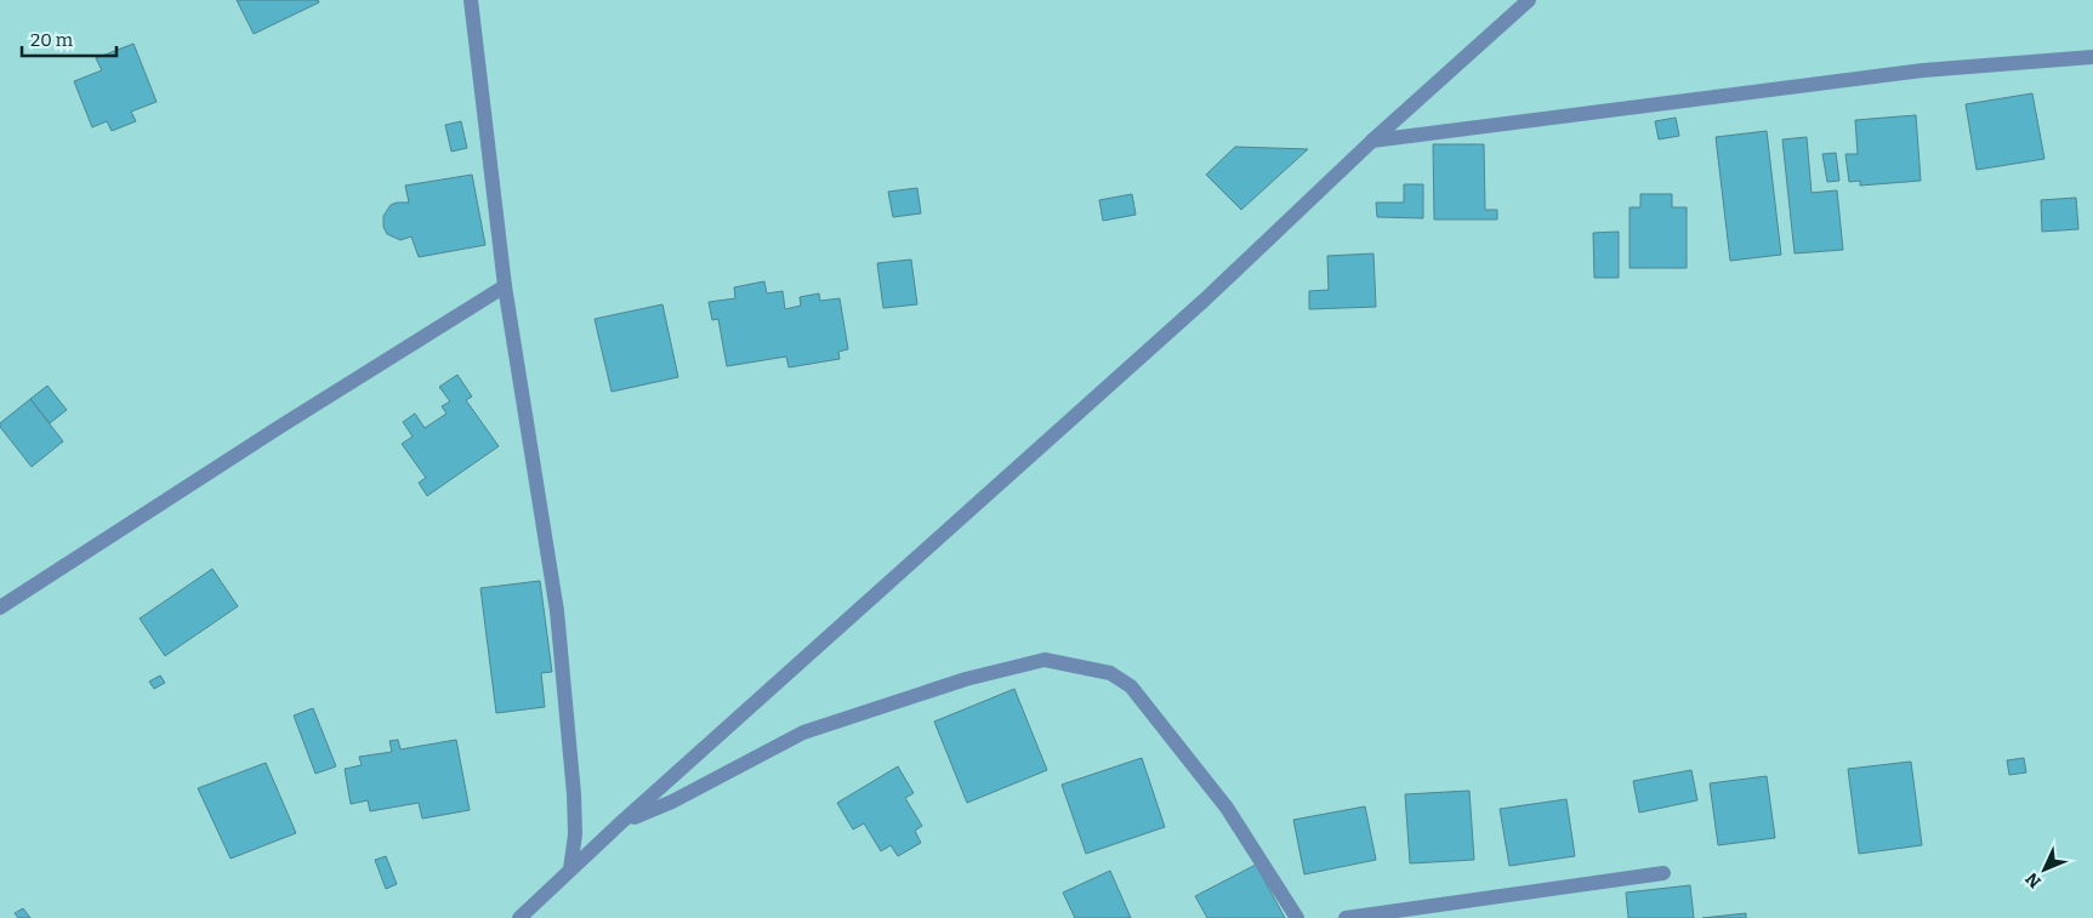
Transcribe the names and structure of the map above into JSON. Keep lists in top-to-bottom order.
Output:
{
  "scale_bar": "20 m",
  "north": "bottom left"
}
